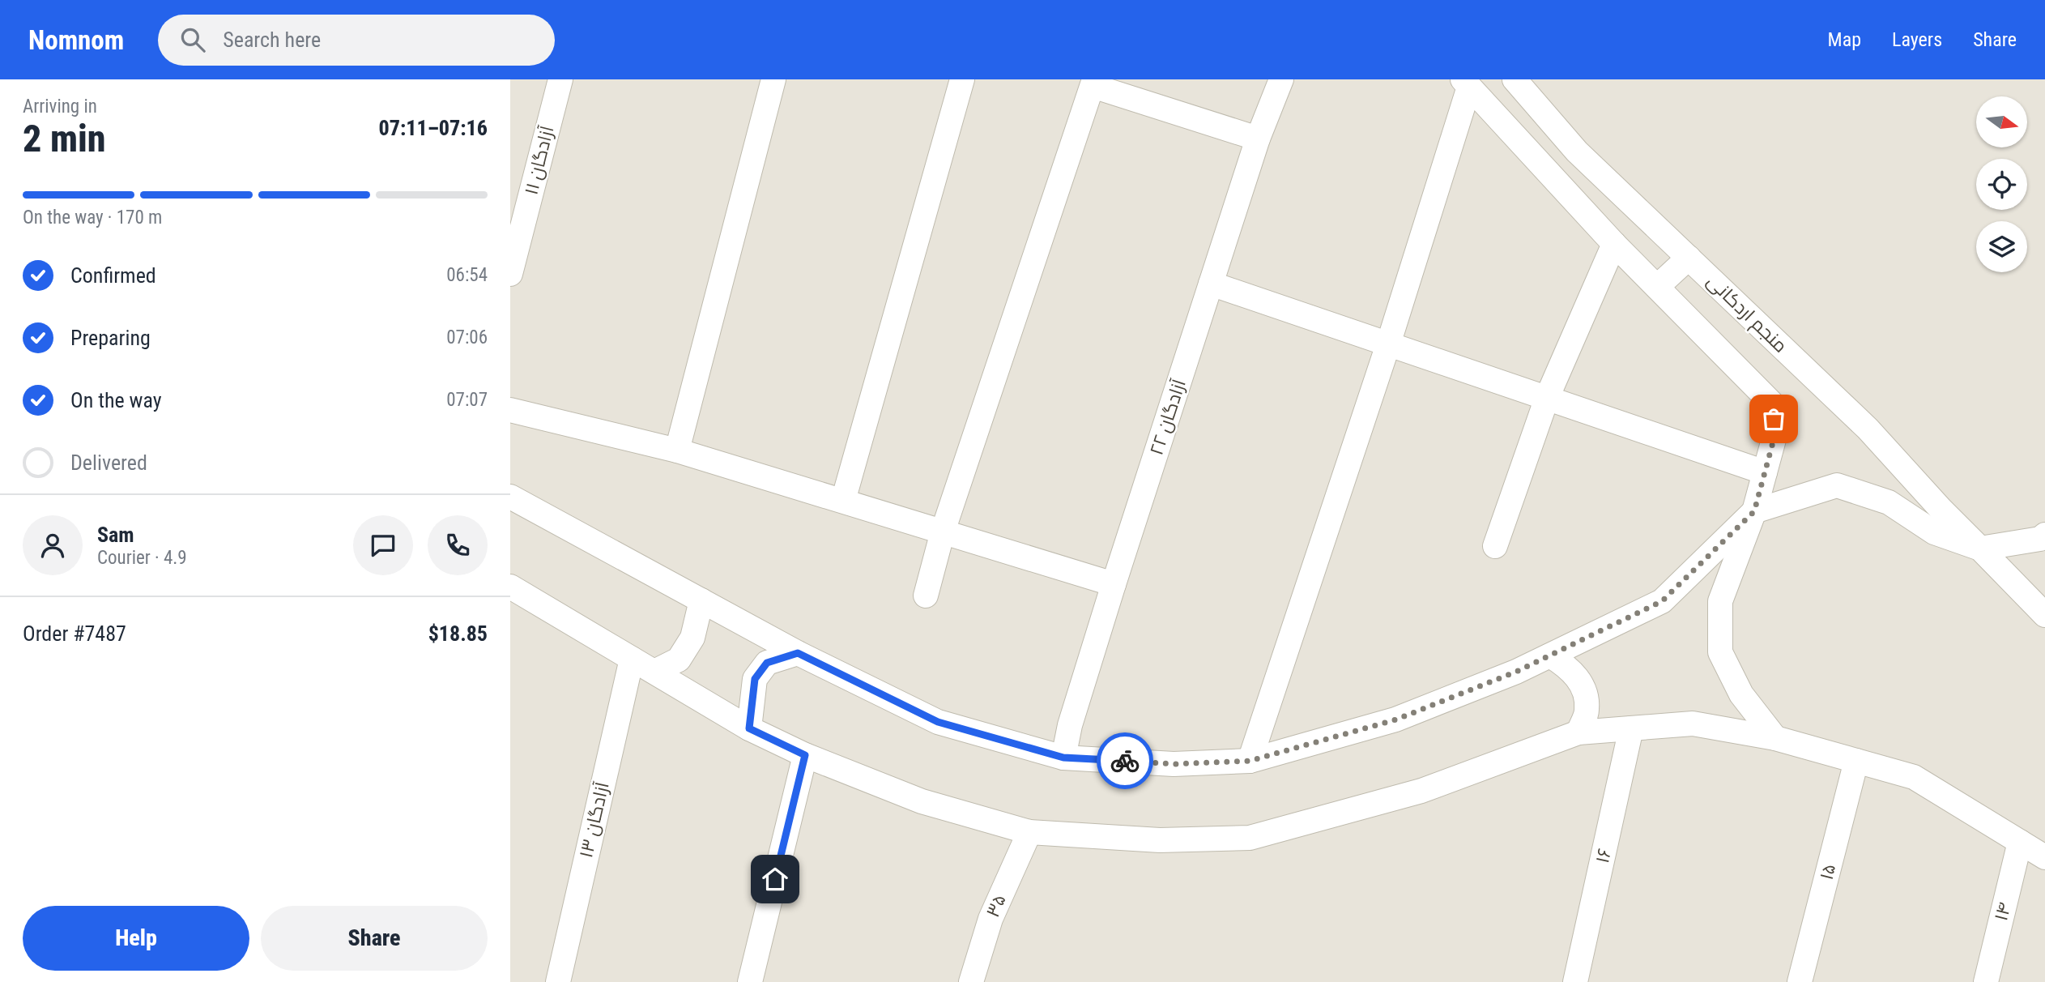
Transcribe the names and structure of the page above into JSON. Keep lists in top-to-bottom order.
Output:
{
  "streets": {
    "street": [
      "آزادگان ۱۱",
      "منجم اردکانی",
      "آزادگان ۲۲",
      "آزادگان ۱۳",
      "۱۶",
      "۱۵",
      "۳۵",
      "۱۴"
    ]
  },
  "north": "right",
  "page": {
    "header": "Nomnom",
    "search": "Search here",
    "nav": ["Map", "Layers", "Share"],
    "heading": ["2 min", "Arriving in", "07:11–07:16"],
    "panel": [
      "Sam",
      "Courier · 4.9",
      "Order #7487",
      "$18.85"
    ],
    "bar": "On the way · 170 m",
    "list": [
      ["Confirmed", "06:54"],
      ["Preparing", "07:06"],
      ["On the way", "07:07"],
      "Delivered"
    ],
    "buttons": ["Help", "Share"]
  }
}
